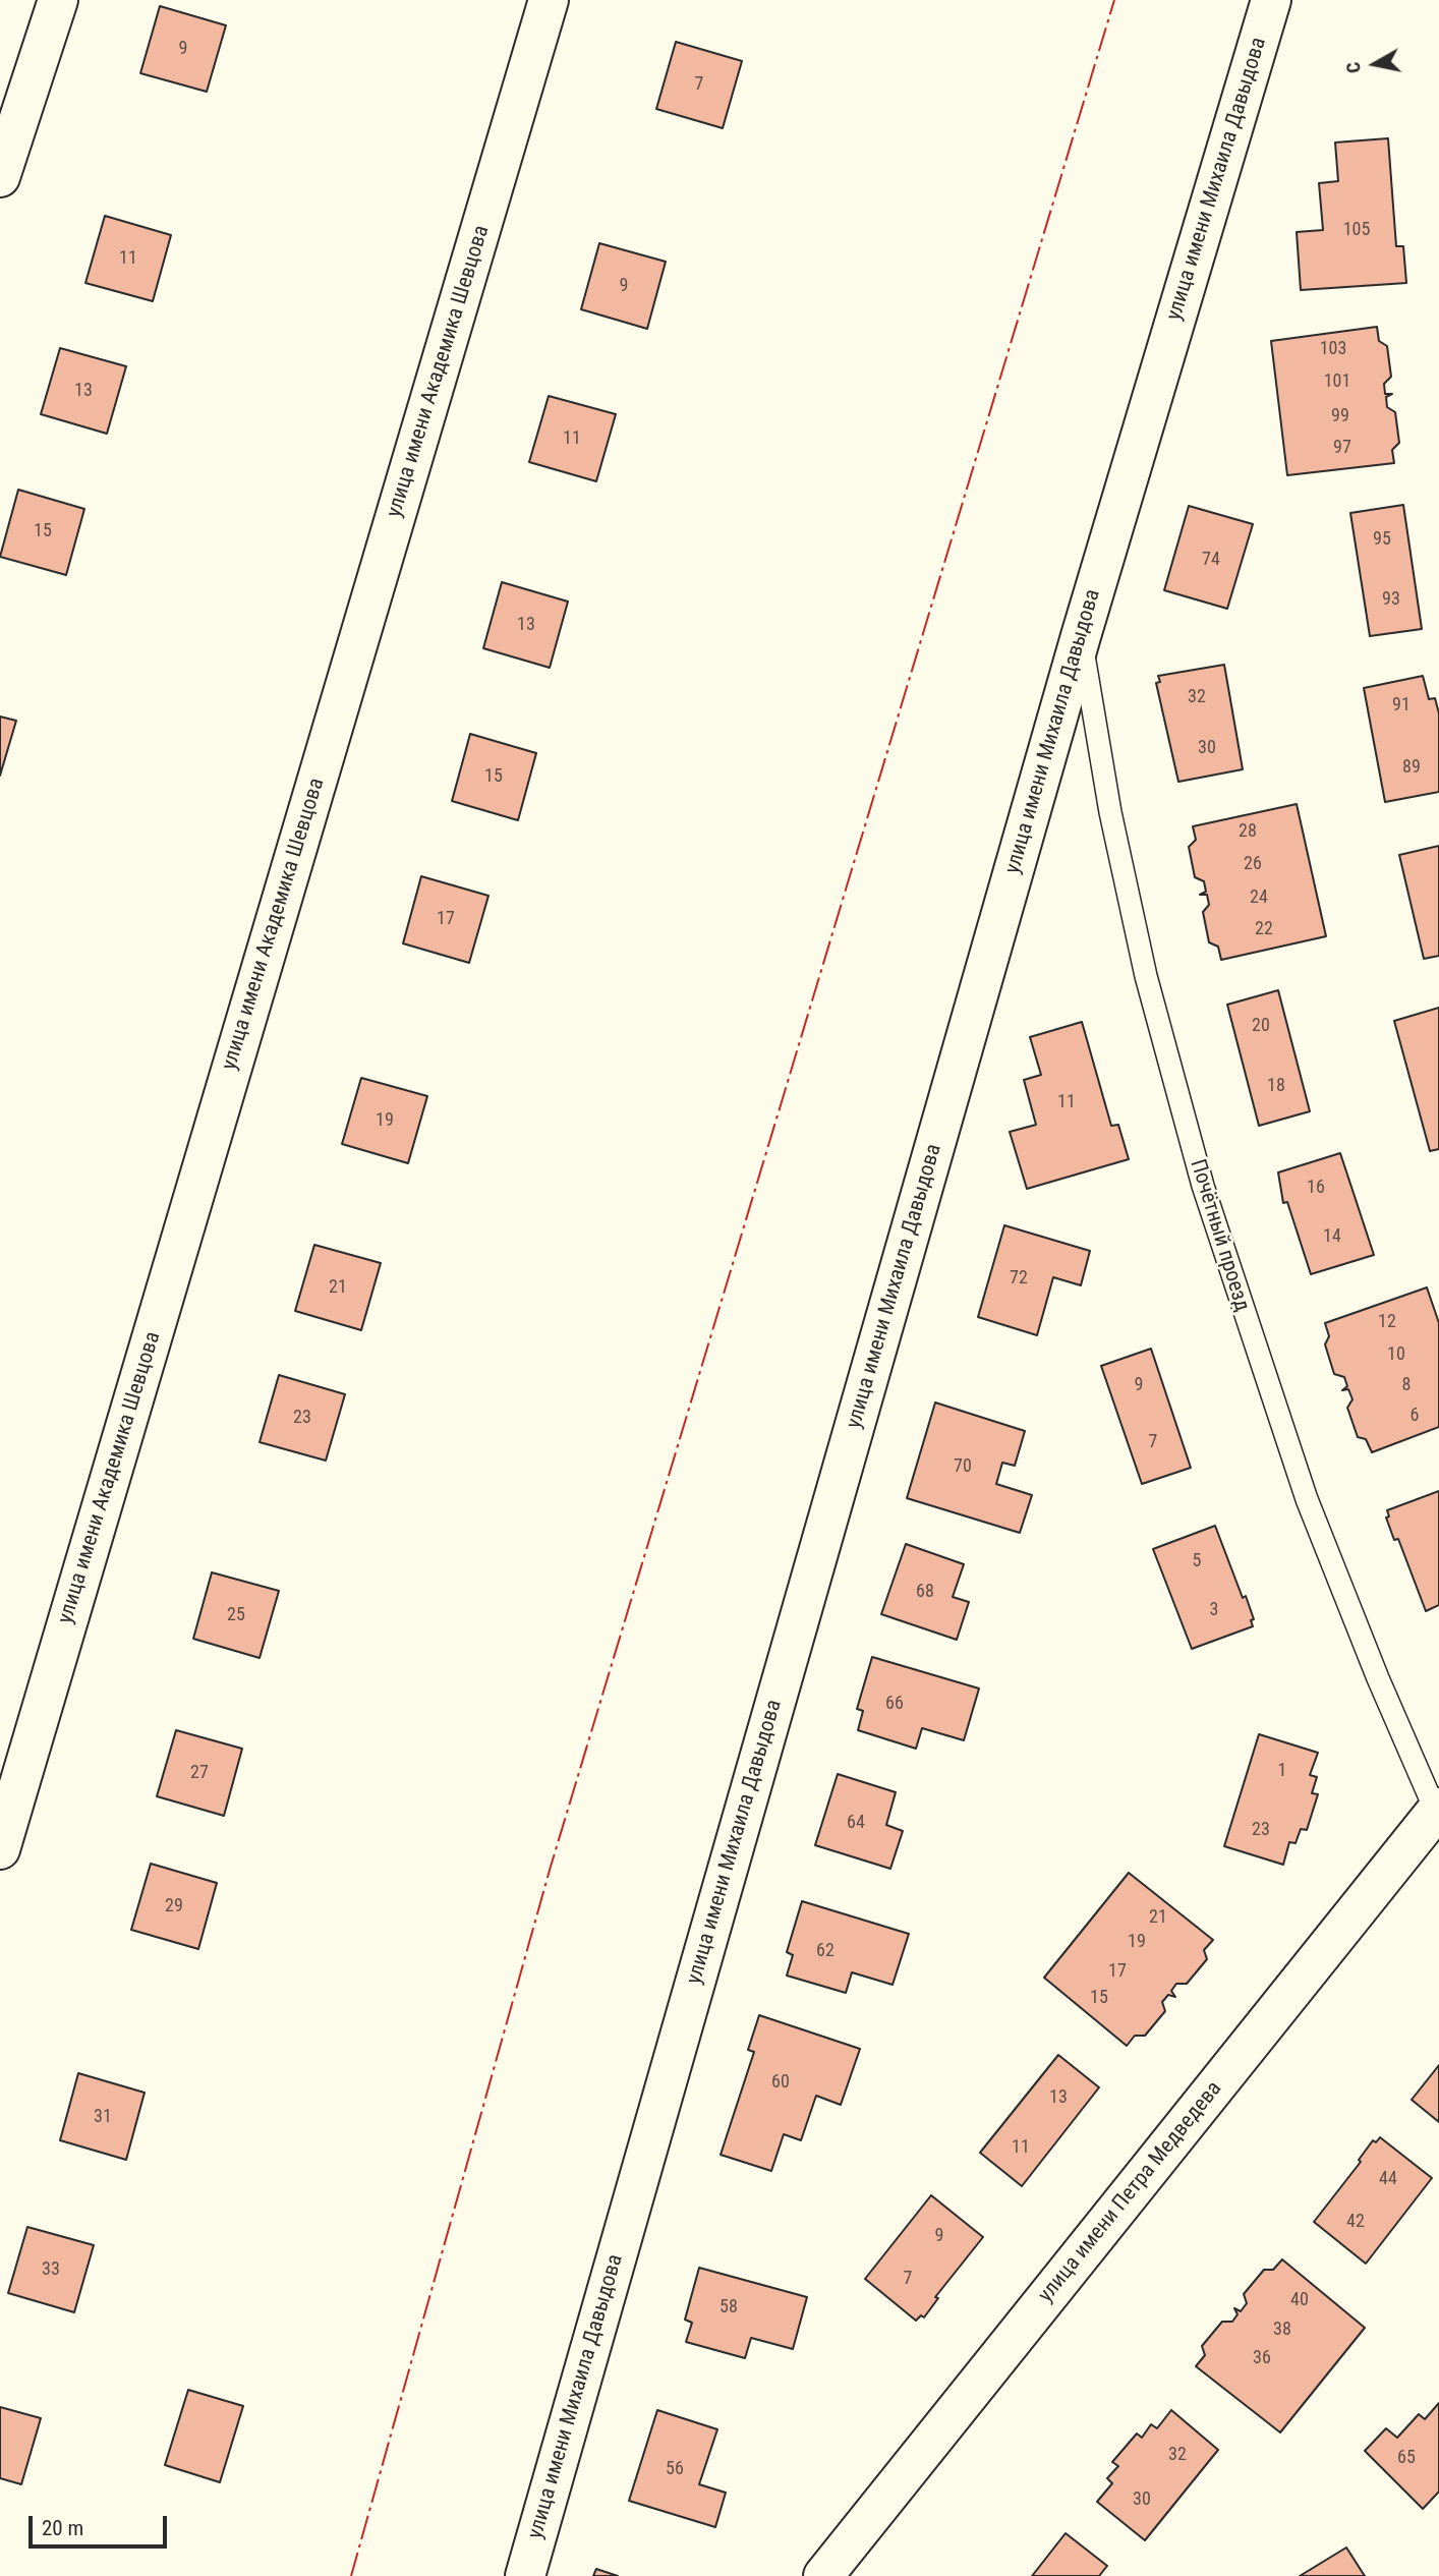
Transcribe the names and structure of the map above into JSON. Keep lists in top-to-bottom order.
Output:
{
  "streets": {
    "street": ["улица имени Михаила Давыдова", "улица имени Академика Шевцова", "улица имени Петра Медведева"],
    "lane": ["Почётный проезд"]
  },
  "crossings": [
    ["улица имени Михаила Давыдова", "Почётный проезд"],
    ["Почётный проезд", "улица имени Петра Медведева"]
  ],
  "house_numbers": [
    "9",
    "7",
    "105",
    "11",
    "9",
    "103",
    "101",
    "13",
    "99",
    "11",
    "97",
    "15",
    "95",
    "74",
    "93",
    "13",
    "32",
    "91",
    "30",
    "89",
    "15",
    "28",
    "26",
    "24",
    "17",
    "22",
    "20",
    "18",
    "11",
    "19",
    "16",
    "14",
    "72",
    "21",
    "12",
    "10",
    "9",
    "8",
    "6",
    "23",
    "7",
    "70",
    "5",
    "68",
    "3",
    "25",
    "66",
    "1",
    "27",
    "64",
    "23",
    "29",
    "21",
    "19",
    "62",
    "17",
    "15",
    "60",
    "13",
    "31",
    "11",
    "44",
    "42",
    "9",
    "33",
    "7",
    "40",
    "58",
    "38",
    "36",
    "32",
    "65",
    "56",
    "30"
  ],
  "scale_bar": "20 m",
  "north": "left"
}
